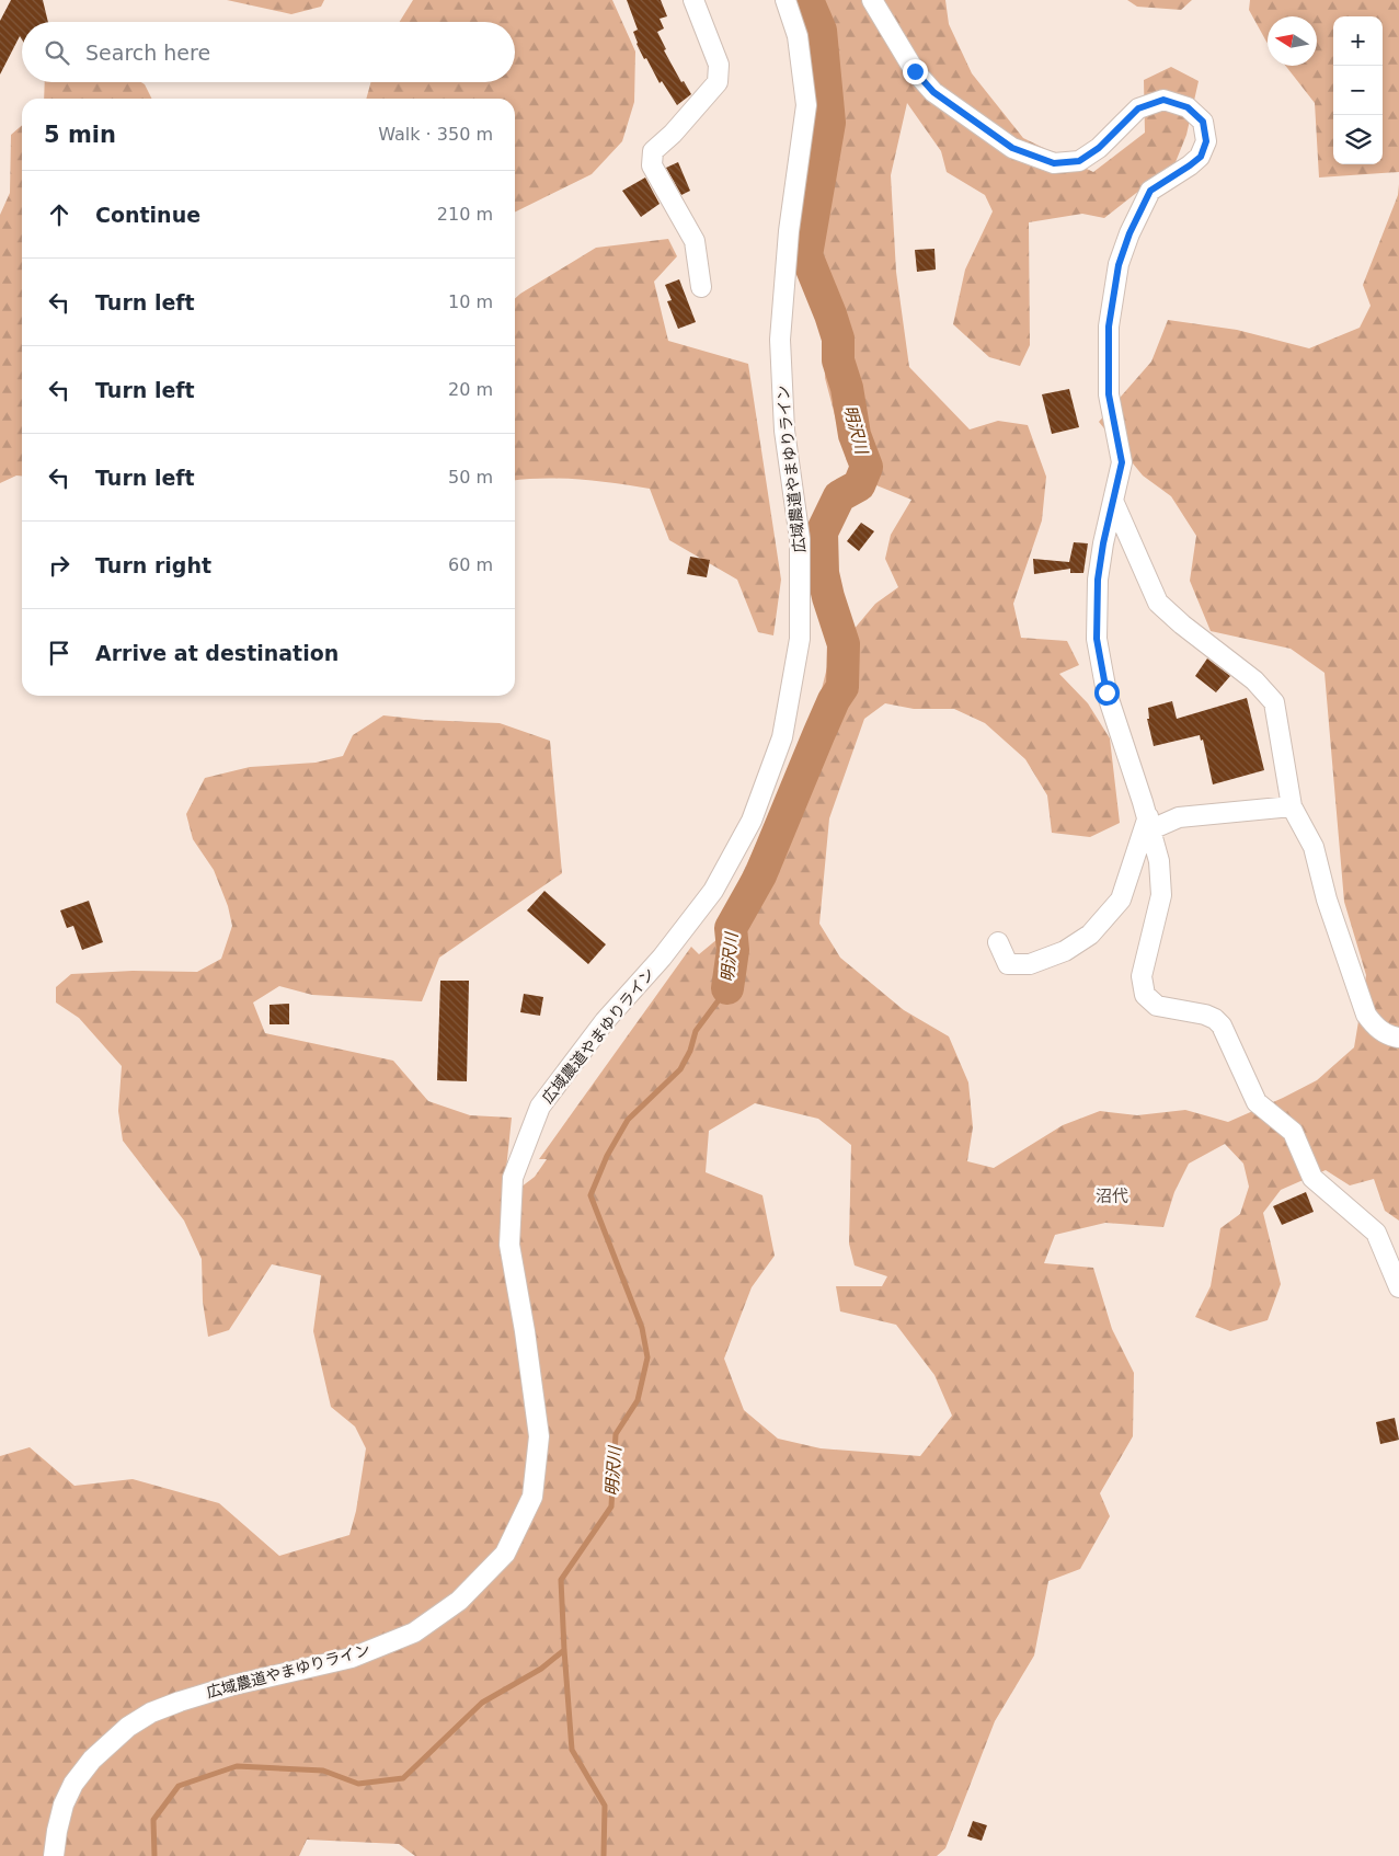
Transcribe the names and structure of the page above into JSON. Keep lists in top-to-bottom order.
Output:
{
  "streets": {
    "street": ["広域農道やまゆりライン"]
  },
  "districts": ["沼代"],
  "water": ["明沢川"],
  "north": "left",
  "page": {
    "map_buttons": ["+", "−"],
    "search": "Search here",
    "heading": ["5 min", "Walk · 350 m"],
    "list": [
      ["Continue", "210 m"],
      ["Turn left", "10 m"],
      ["Turn left", "20 m"],
      ["Turn left", "50 m"],
      ["Turn right", "60 m"],
      "Arrive at destination"
    ]
  }
}
